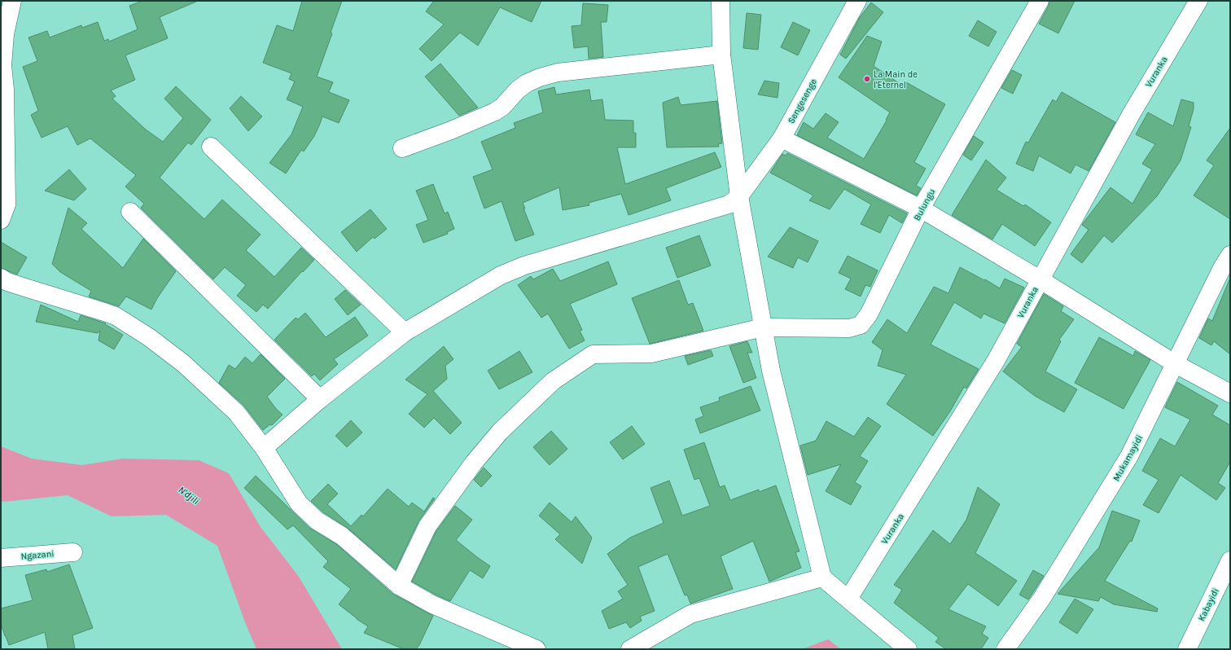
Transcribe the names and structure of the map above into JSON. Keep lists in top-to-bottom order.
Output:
{
  "streets": {
    "street": [
      "Vuranka",
      "Sengesenge",
      "Bulungu",
      "Mukamayidi",
      "Ngazani",
      "Kabayidi"
    ]
  },
  "water": ["N'djili"],
  "places": ["La Main de l'Eternel"]
}
